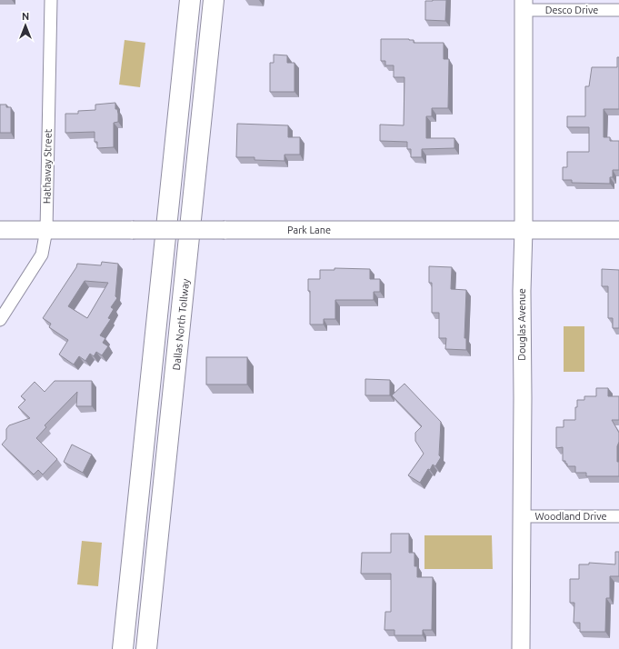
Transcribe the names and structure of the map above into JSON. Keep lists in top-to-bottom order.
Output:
{
  "streets": {
    "highway": ["Dallas North Tollway"],
    "street": [
      "Desco Drive",
      "Hathaway Street",
      "Park Lane",
      "Douglas Avenue",
      "Woodland Drive"
    ]
  },
  "crossings": [
    ["Desco Drive", "Douglas Avenue"],
    ["Hathaway Street", "Park Lane"],
    ["Park Lane", "Douglas Avenue"],
    ["Douglas Avenue", "Woodland Drive"]
  ],
  "north": "top"
}
